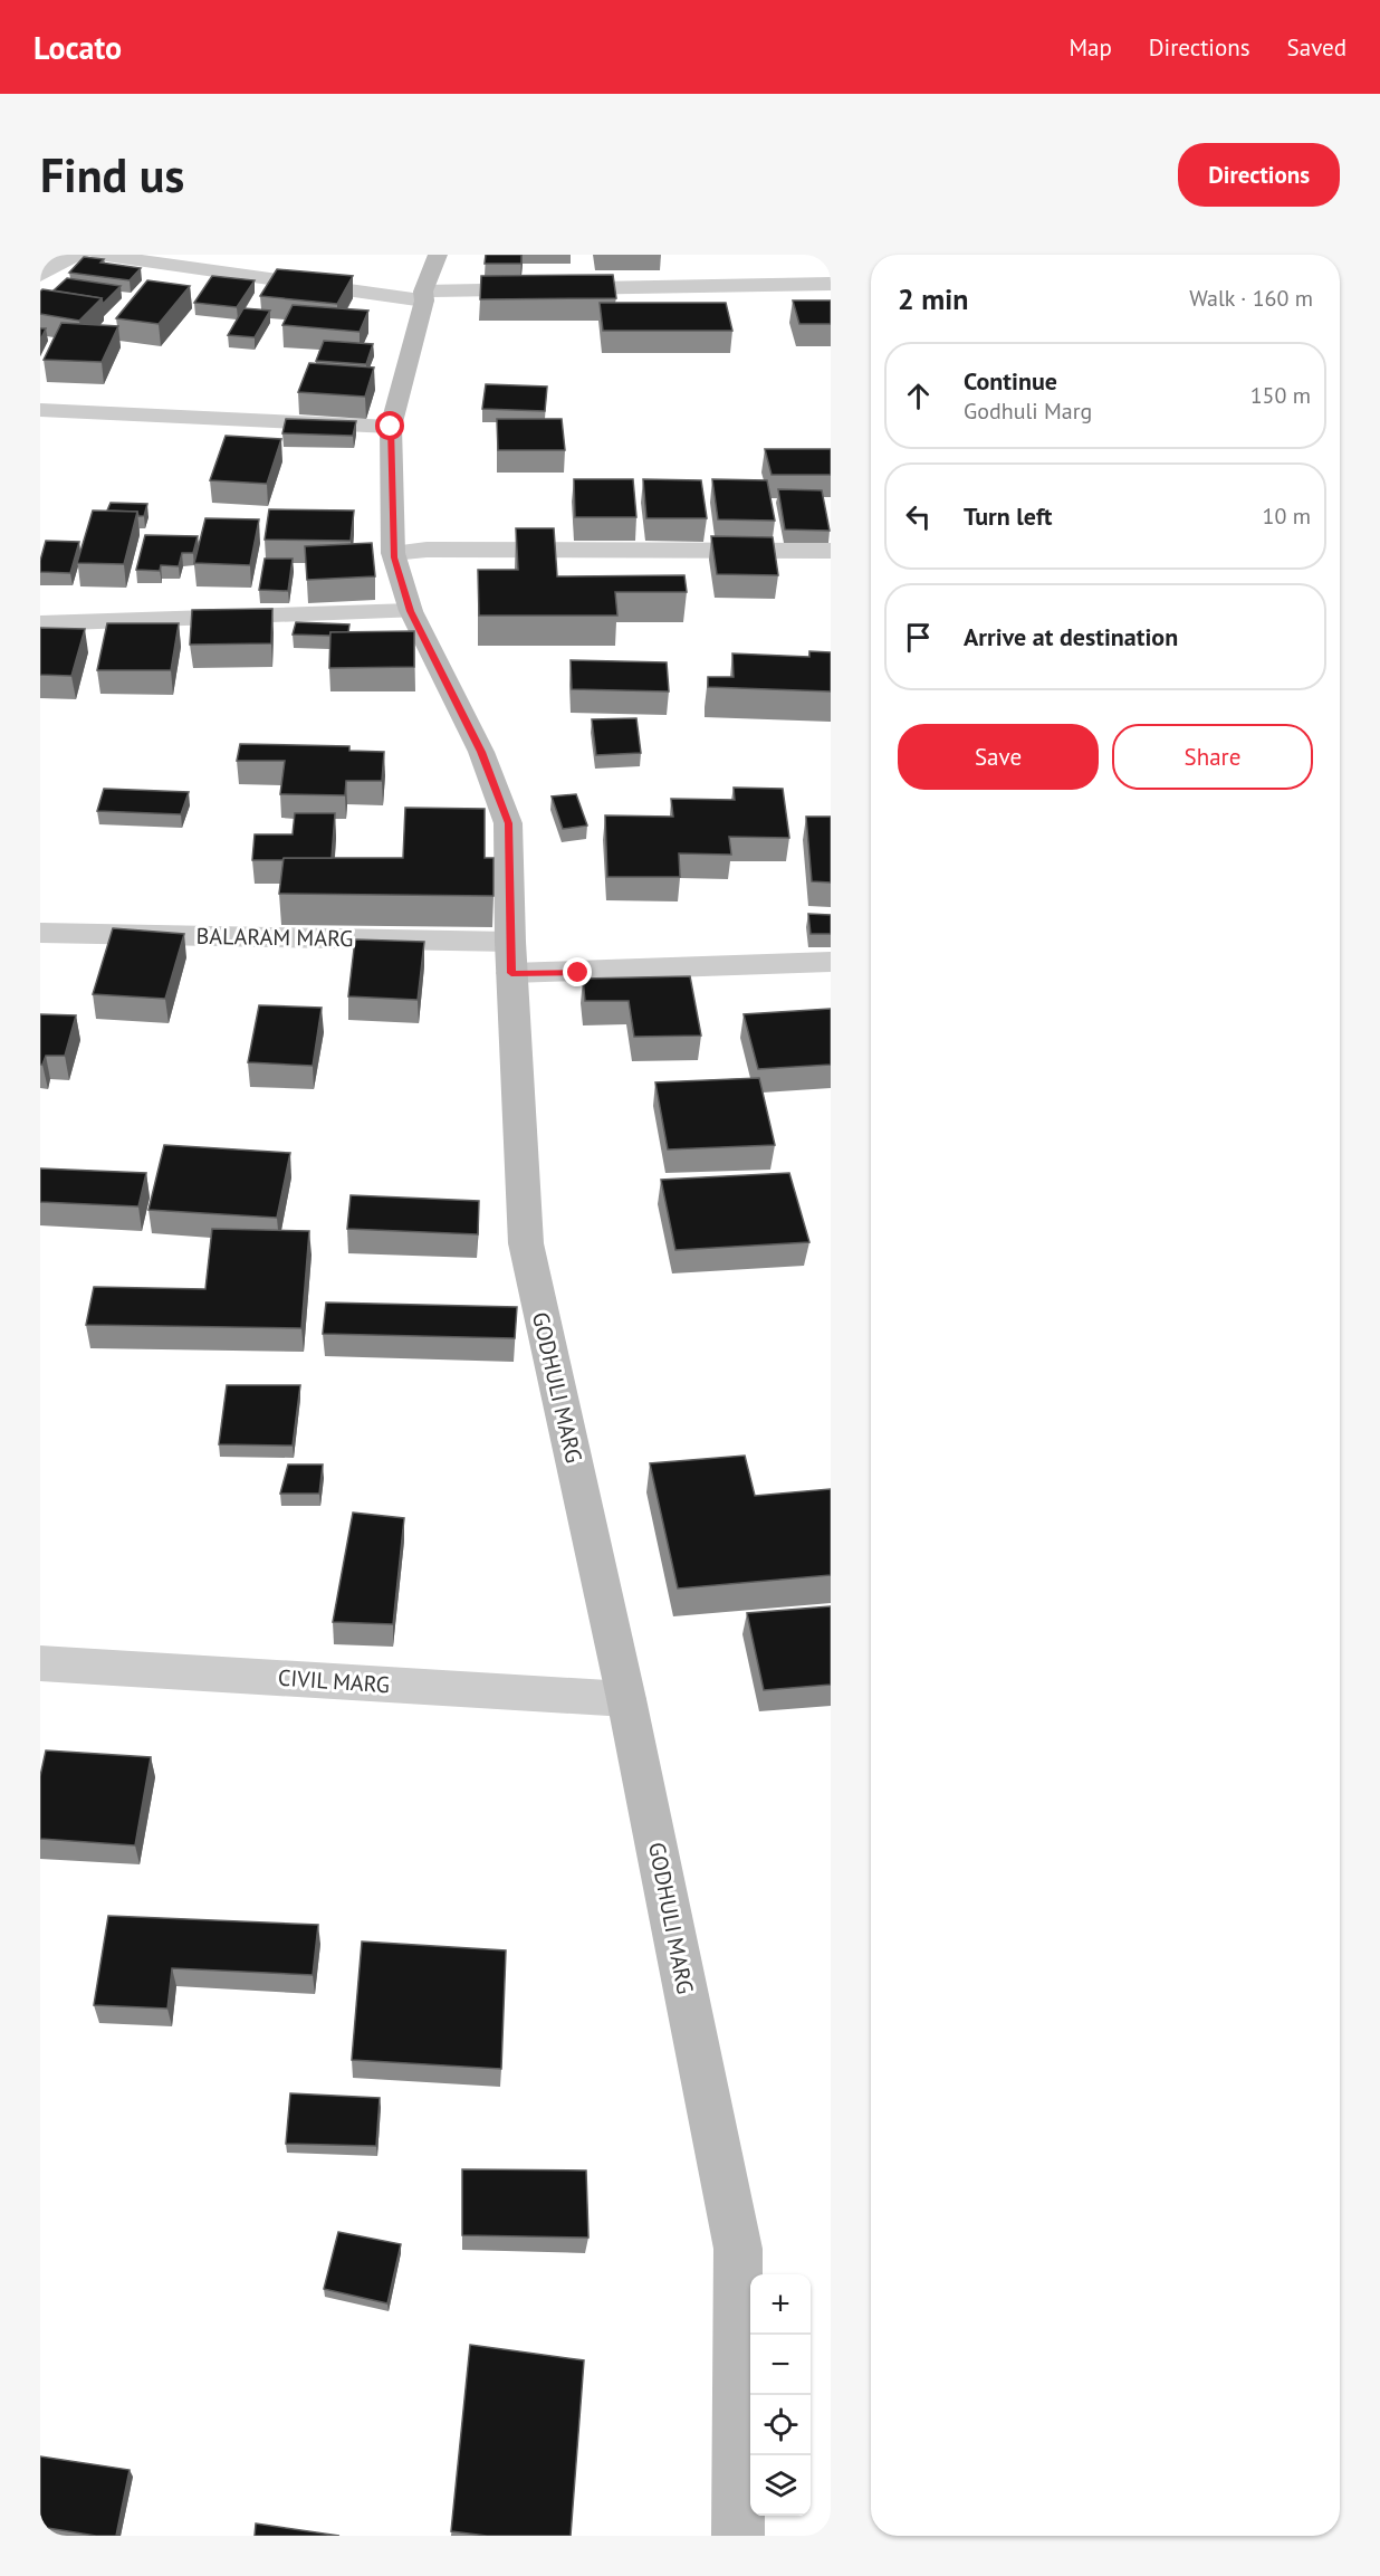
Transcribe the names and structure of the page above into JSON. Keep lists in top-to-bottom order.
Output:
{
  "streets": {
    "main road": ["GODHULI MARG"],
    "street": ["BALARAM MARG", "CIVIL MARG"]
  },
  "crossings": [
    ["BALARAM MARG", "GODHULI MARG"],
    ["GODHULI MARG", "CIVIL MARG"]
  ],
  "page": {
    "header": "Locato",
    "nav": ["Map", "Directions", "Saved"],
    "buttons": [
      "Directions",
      ["Save", "Share"]
    ],
    "title": "Find us",
    "heading": ["2 min", "Walk · 160 m"],
    "list": [
      ["Continue", "Godhuli Marg", "150 m"],
      ["Turn left", "10 m"],
      "Arrive at destination"
    ],
    "map_buttons": ["+", "−"]
  }
}
